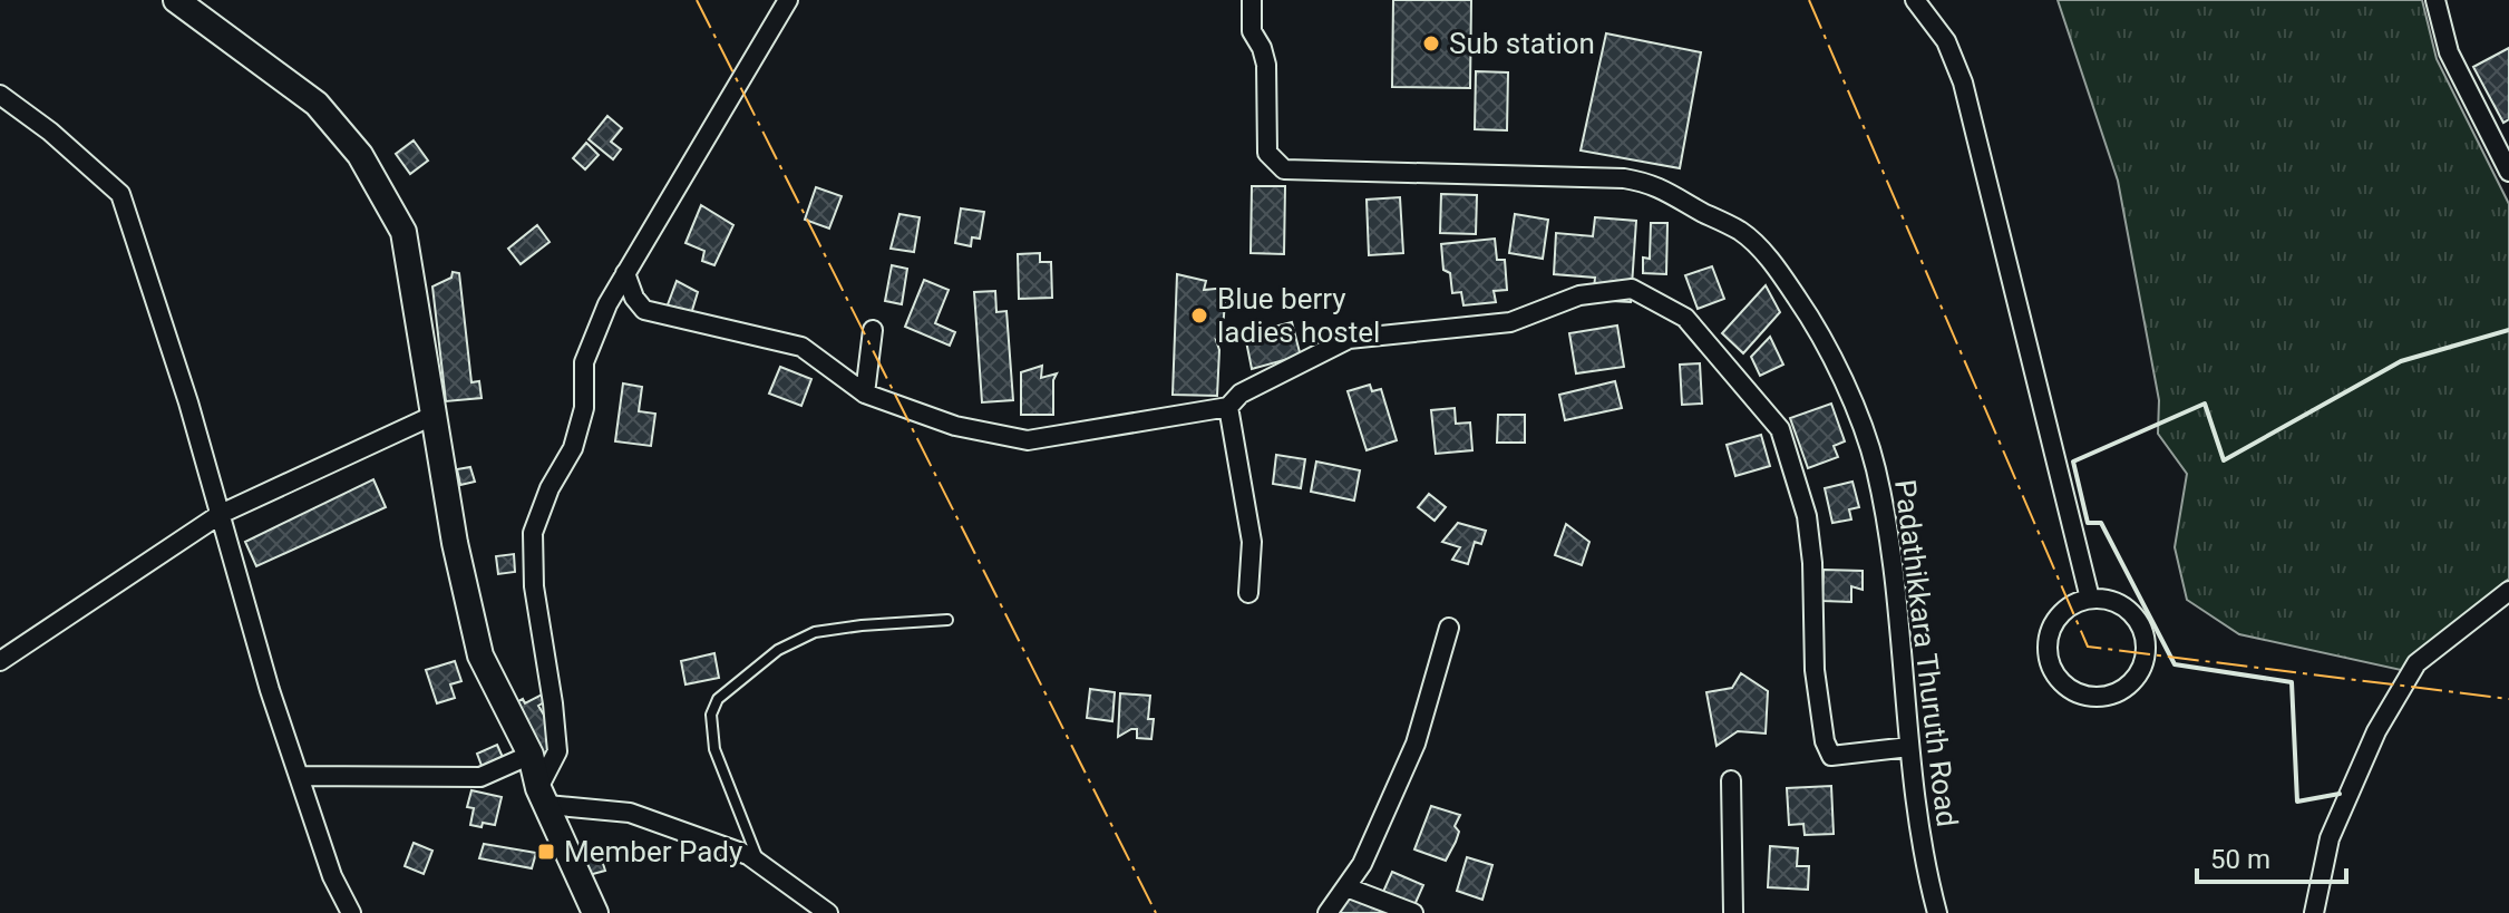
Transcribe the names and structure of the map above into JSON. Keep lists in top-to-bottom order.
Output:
{
  "streets": {
    "street": ["Padathikkara Thuruth Road"]
  },
  "places": {
    "other": ["Sub station", "Blue berry ladies hostel"],
    "transit": ["Member Pady"]
  },
  "scale_bar": "50 m"
}
